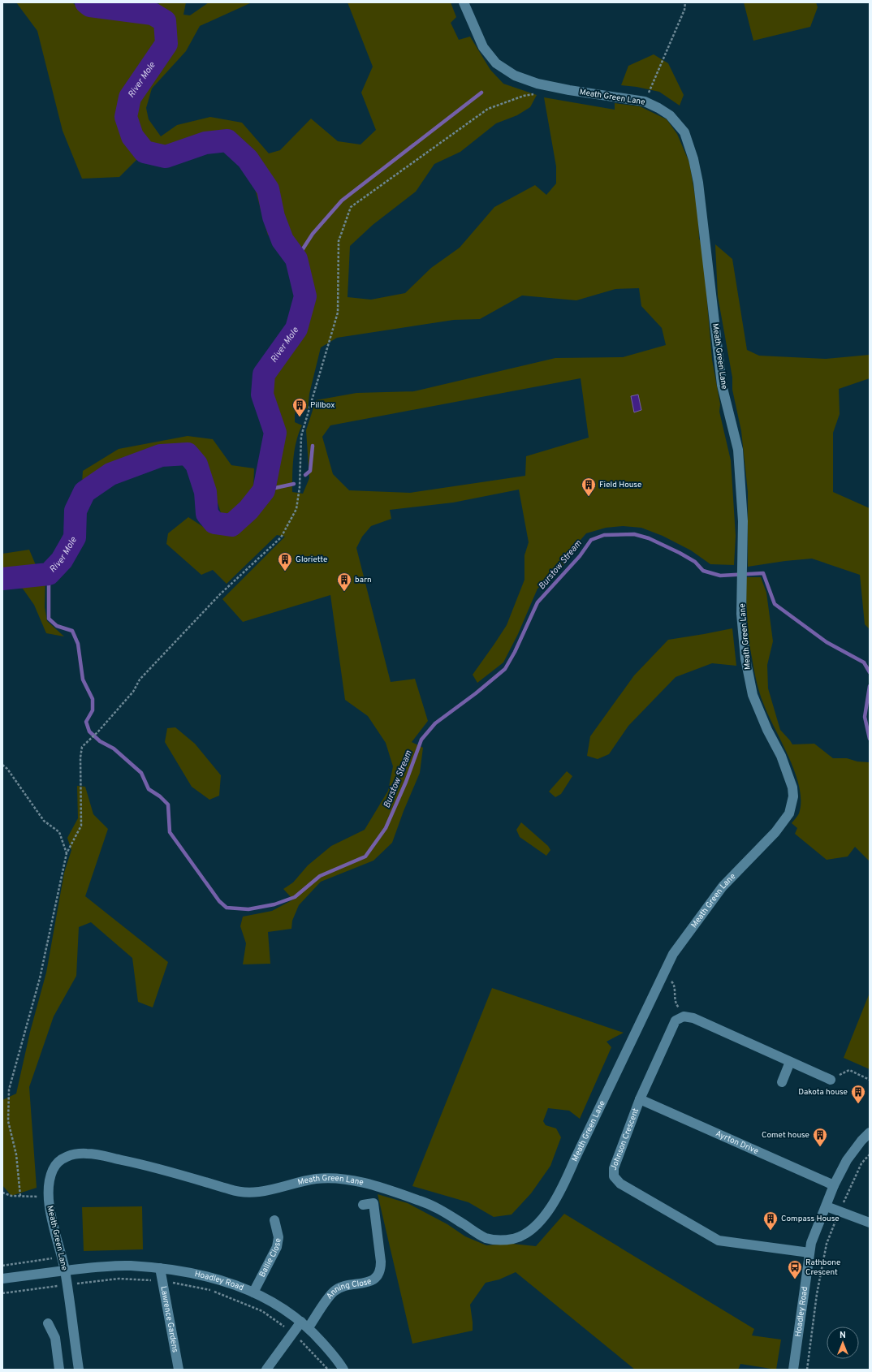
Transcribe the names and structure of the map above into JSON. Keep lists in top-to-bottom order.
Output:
{
  "streets": {
    "street": [
      "Meath Green Lane",
      "Johnson Crescent",
      "Ayrton Drive",
      "Ballie Close",
      "Hoadley Road",
      "Anning Close",
      "Lawrence Gardens"
    ]
  },
  "crossings": [
    ["Meath Green Lane", "Hoadley Road"],
    ["Johnson Crescent", "Ayrton Drive"],
    ["Johnson Crescent", "Hoadley Road"],
    ["Ayrton Drive", "Hoadley Road"],
    ["Ballie Close", "Hoadley Road"],
    ["Hoadley Road", "Anning Close"],
    ["Hoadley Road", "Lawrence Gardens"]
  ],
  "water": ["River Mole", "Burstow Stream"],
  "places": {
    "building": [
      "Pillbox",
      "Field House",
      "Gloriette",
      "barn",
      "Dakota house",
      "Comet house",
      "Compass House"
    ],
    "bus stop": ["Rathbone Crescent"]
  },
  "north": "top"
}
